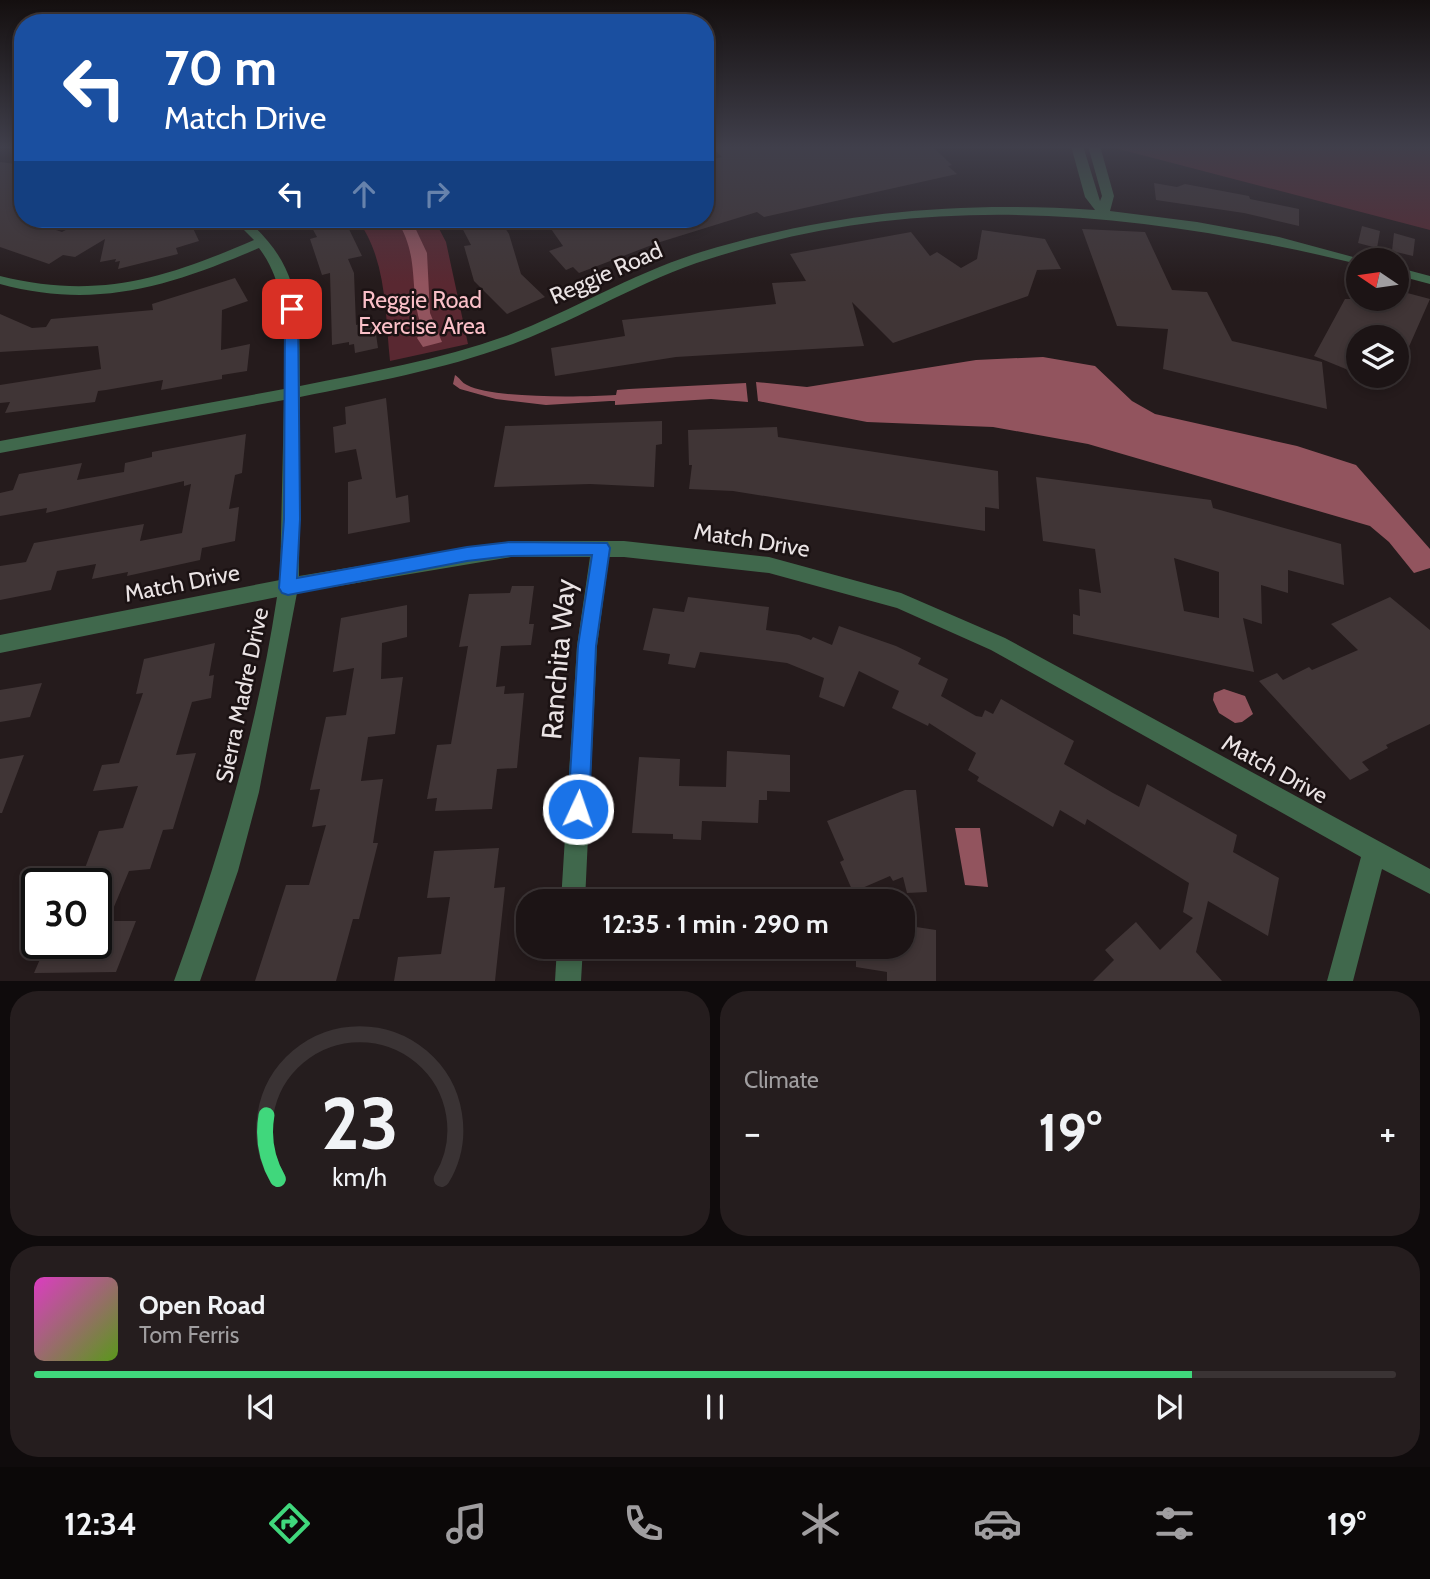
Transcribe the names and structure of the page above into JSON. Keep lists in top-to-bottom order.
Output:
{
  "streets": {
    "street": [
      "Reggie Road",
      "Match Drive",
      "Ranchita Way",
      "Sierra Madre Drive"
    ]
  },
  "crossings": [
    ["Reggie Road", "Sierra Madre Drive"],
    ["Match Drive", "Ranchita Way"],
    ["Match Drive", "Sierra Madre Drive"]
  ],
  "parks": ["Reggie Road Exercise Area"],
  "north": "left",
  "page": {
    "turn": ["70 m", "Match Drive"],
    "limit": "30",
    "trip": "12:35 · 1 min · 290 m",
    "tile": "Climate",
    "heat": ["−", "19°", "+"],
    "song": ["Open Road", "Tom Ferris"],
    "tabs": ["12:34", "19°"],
    "gauge": ["23", "km/h"]
  }
}
